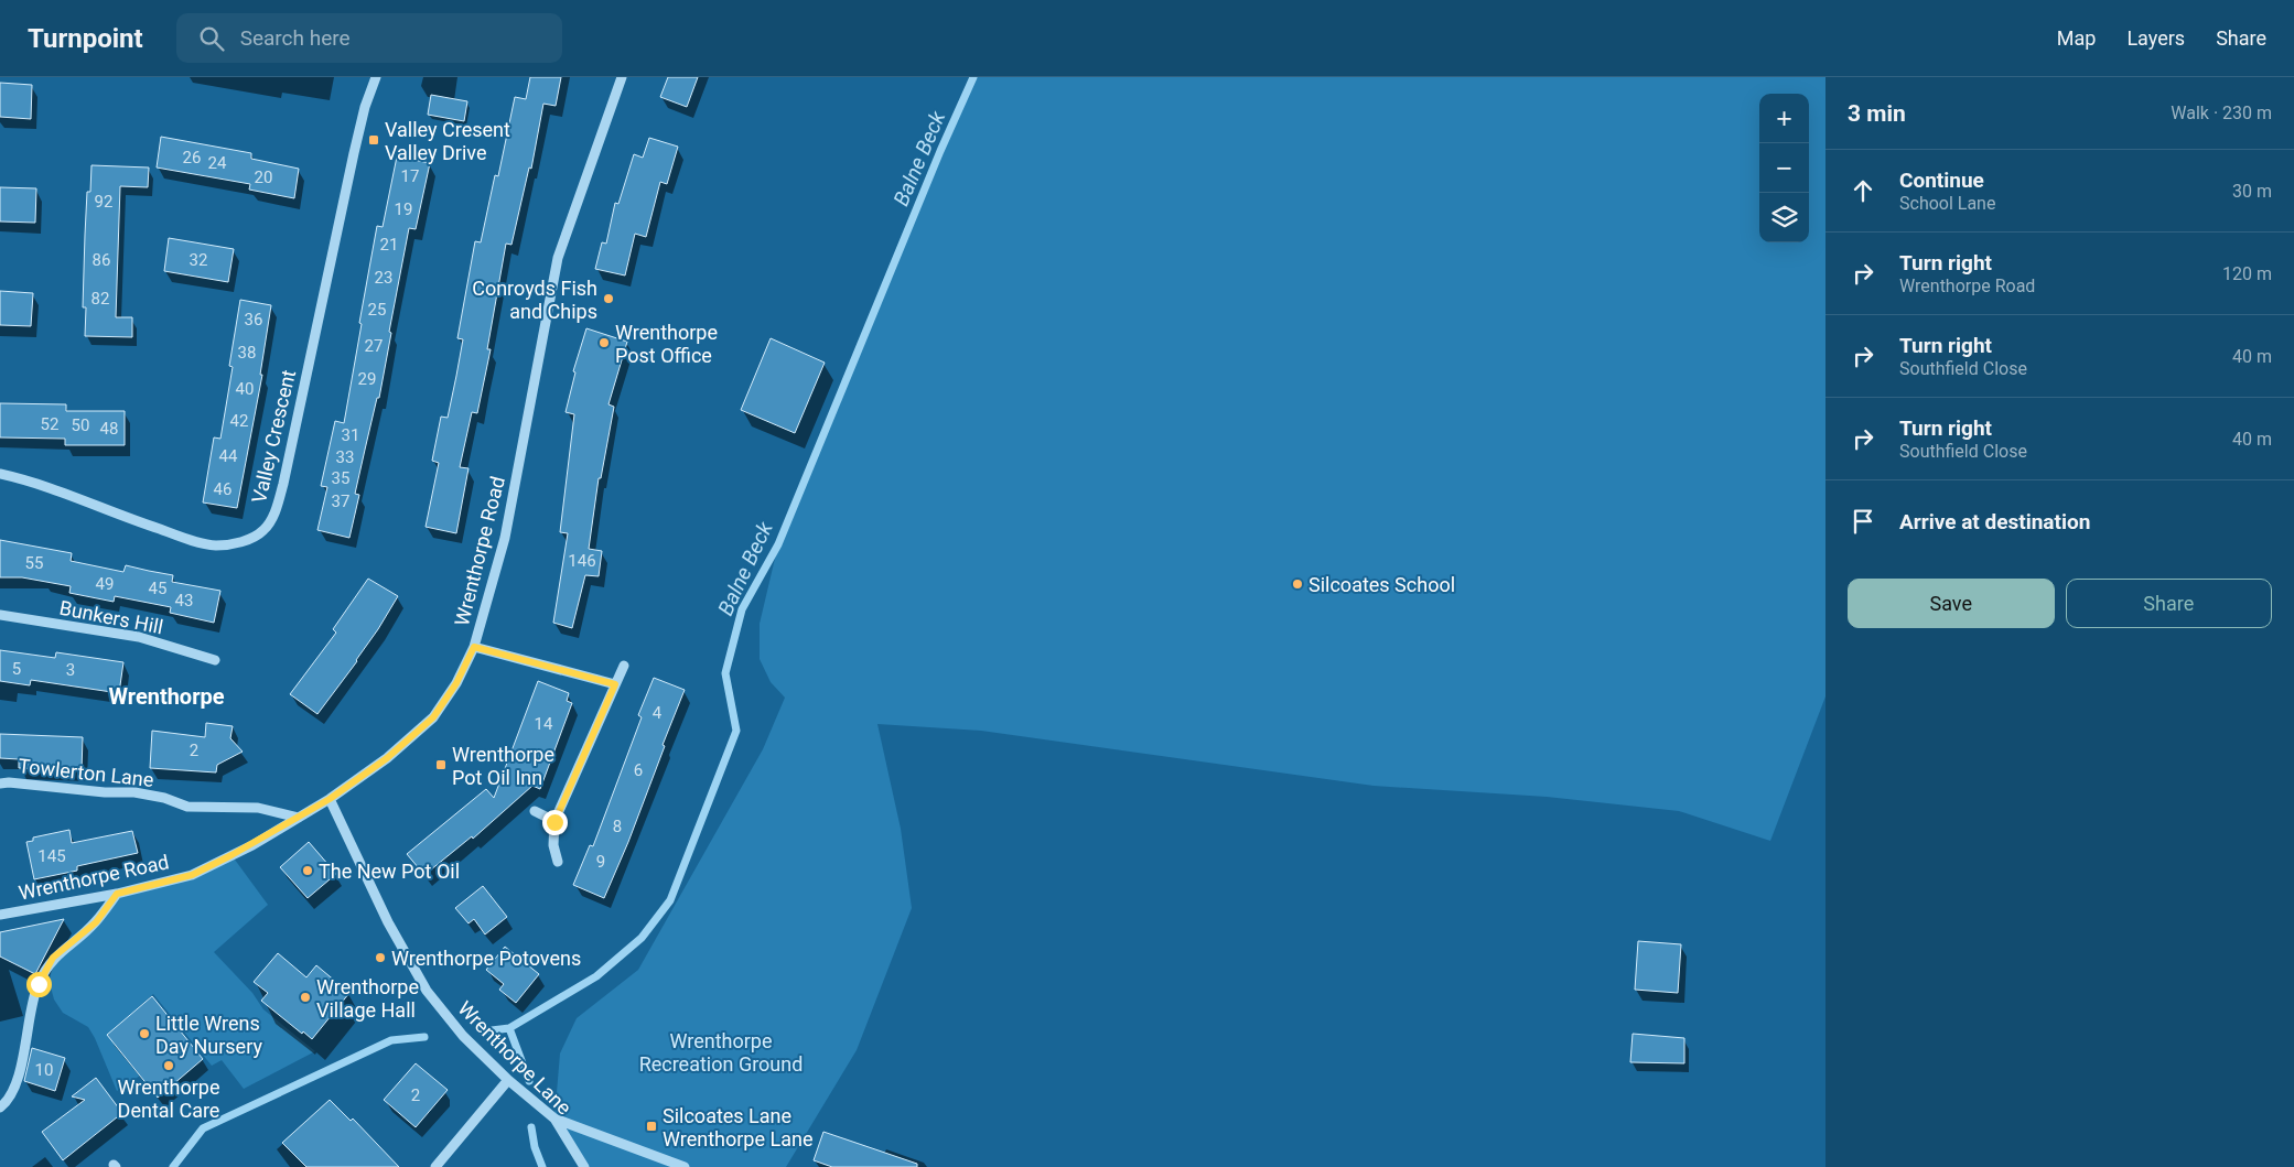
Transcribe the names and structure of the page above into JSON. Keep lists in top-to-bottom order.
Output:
{
  "streets": {
    "street": [
      "Valley Crescent",
      "Wrenthorpe Road",
      "Bunkers Hill",
      "Towlerton Lane",
      "Wrenthorpe Lane"
    ]
  },
  "crossings": [
    ["Wrenthorpe Road", "Towlerton Lane"],
    ["Wrenthorpe Road", "Wrenthorpe Lane"]
  ],
  "districts": ["Wrenthorpe"],
  "water": ["Balne Beck"],
  "parks": ["Wrenthorpe Recreation Ground"],
  "places": {
    "transit": ["Valley Cresent Valley Drive", "Wrenthorpe Pot Oil Inn", "Silcoates Lane Wrenthorpe Lane"],
    "other": [
      "Conroyds Fish and Chips",
      "Wrenthorpe Post Office",
      "Silcoates School",
      "The New Pot Oil",
      "Wrenthorpe Potovens",
      "Wrenthorpe Village Hall",
      "Little Wrens Day Nursery",
      "Wrenthorpe Dental Care"
    ]
  },
  "house_numbers": [
    "26",
    "24",
    "17",
    "20",
    "92",
    "19",
    "21",
    "86",
    "32",
    "23",
    "82",
    "25",
    "36",
    "27",
    "38",
    "29",
    "40",
    "42",
    "52",
    "50",
    "48",
    "31",
    "44",
    "33",
    "35",
    "46",
    "37",
    "146",
    "55",
    "49",
    "45",
    "43",
    "5",
    "3",
    "4",
    "14",
    "2",
    "6",
    "8",
    "145",
    "9",
    "10",
    "2"
  ],
  "page": {
    "header": "Turnpoint",
    "search": "Search here",
    "nav": ["Map", "Layers", "Share"],
    "heading": ["3 min", "Walk · 230 m"],
    "map_buttons": ["+", "−"],
    "list": [
      ["Continue", "School Lane", "30 m"],
      ["Turn right", "Wrenthorpe Road", "120 m"],
      ["Turn right", "Southfield Close", "40 m"],
      ["Turn right", "Southfield Close", "40 m"],
      "Arrive at destination"
    ],
    "buttons": ["Save", "Share"]
  }
}
